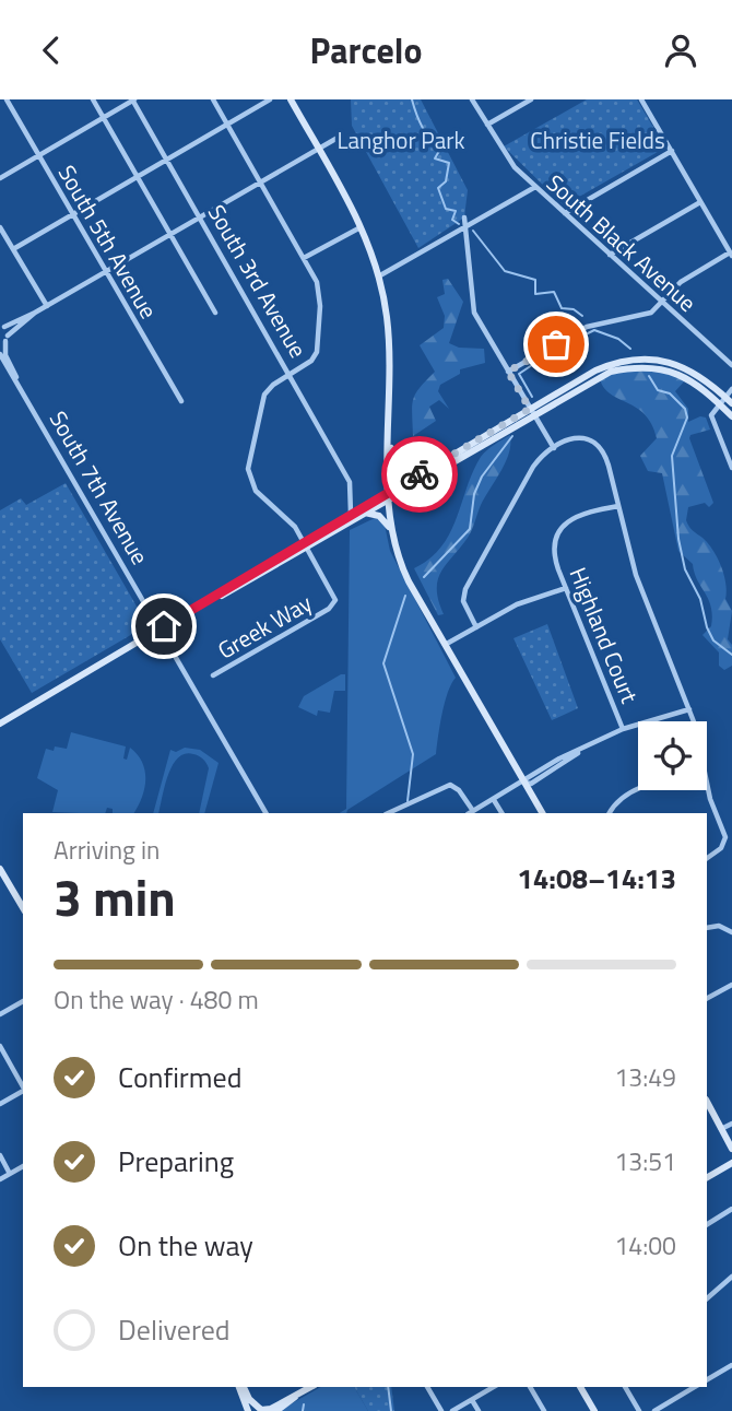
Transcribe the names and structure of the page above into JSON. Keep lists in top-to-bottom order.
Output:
{
  "streets": {
    "street": [
      "South 5th Avenue",
      "South Black Avenue",
      "South 3rd Avenue",
      "South 7th Avenue",
      "Greek Way",
      "Highland Court"
    ]
  },
  "crossings": [
    ["South 3rd Avenue", "Greek Way"]
  ],
  "parks": ["Langhor Park", "Christie Fields"],
  "page": {
    "header": "Parcelo",
    "heading": ["3 min", "Arriving in", "14:08–14:13"],
    "bar": "On the way · 480 m",
    "list": [
      ["Confirmed", "13:49"],
      ["Preparing", "13:51"],
      ["On the way", "14:00"],
      "Delivered"
    ]
  }
}
